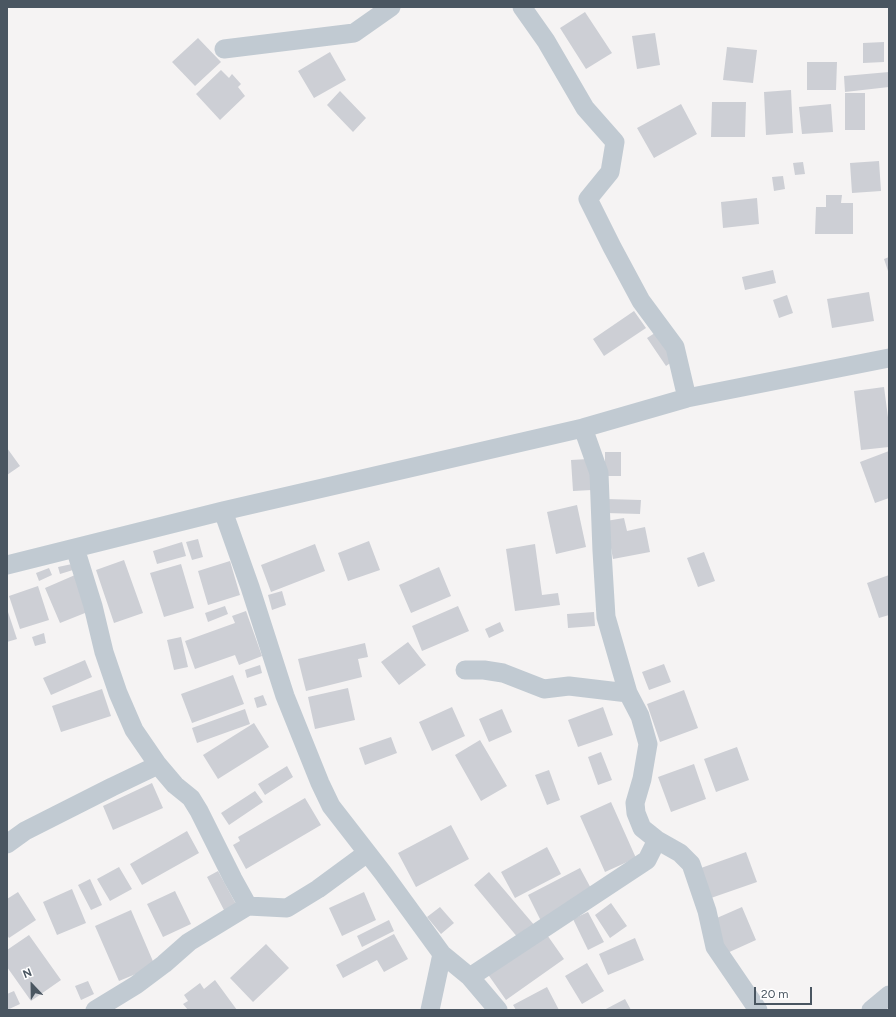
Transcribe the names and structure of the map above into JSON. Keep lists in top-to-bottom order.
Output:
{
  "scale_bar": "20 m",
  "north": "top"
}
